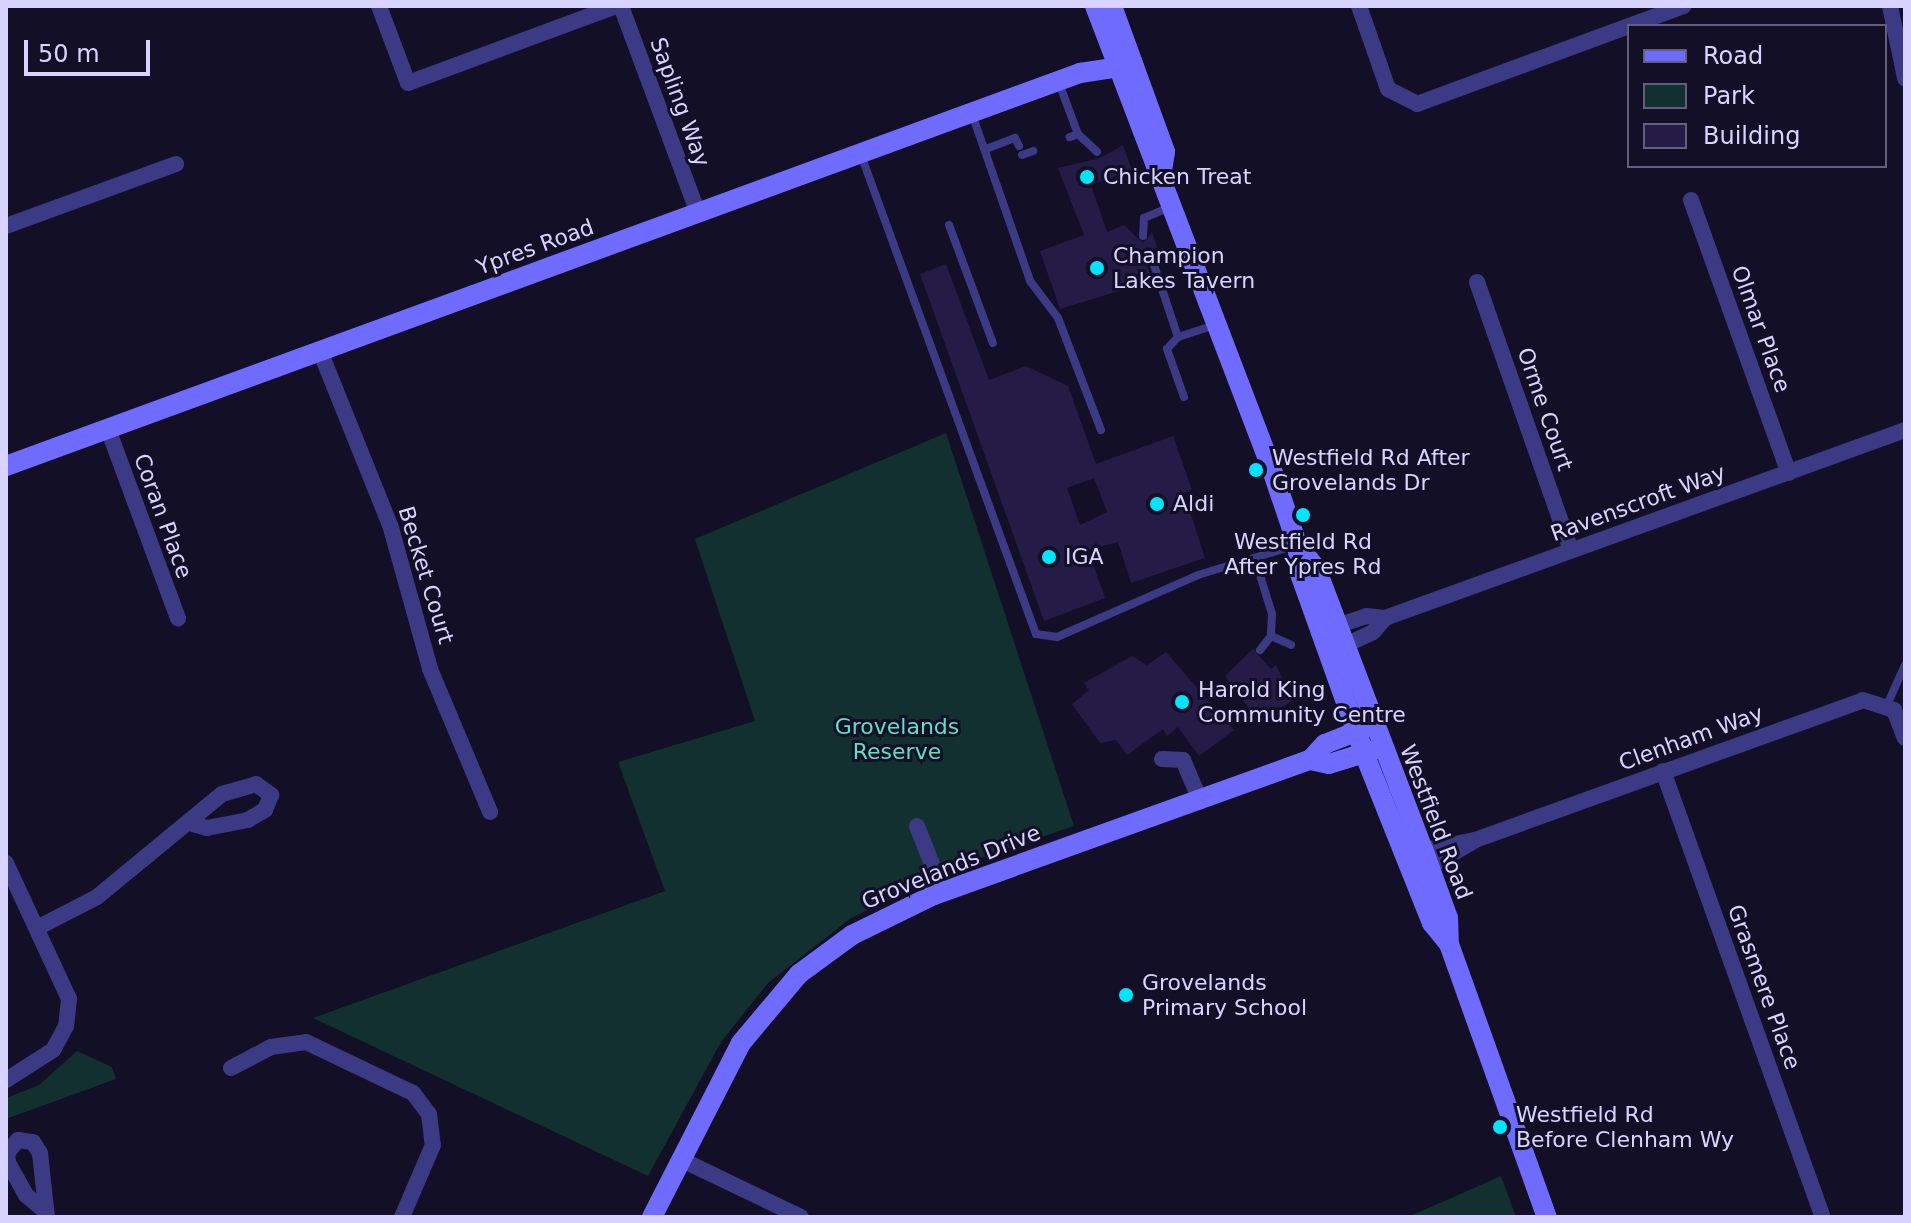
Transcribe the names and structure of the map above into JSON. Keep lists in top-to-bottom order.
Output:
{
  "streets": {
    "street": [
      "Sapling Way",
      "Ypres Road",
      "Olmar Place",
      "Orme Court",
      "Ravenscroft Way",
      "Coran Place",
      "Becket Court",
      "Clenham Way",
      "Westfield Road",
      "Grovelands Drive",
      "Grasmere Place"
    ]
  },
  "crossings": [
    ["Sapling Way", "Ypres Road"],
    ["Ypres Road", "Coran Place"],
    ["Ypres Road", "Becket Court"],
    ["Ypres Road", "Westfield Road"],
    ["Olmar Place", "Ravenscroft Way"],
    ["Orme Court", "Ravenscroft Way"],
    ["Ravenscroft Way", "Westfield Road"],
    ["Clenham Way", "Westfield Road"],
    ["Clenham Way", "Grasmere Place"],
    ["Westfield Road", "Grovelands Drive"]
  ],
  "parks": ["Grovelands Reserve"],
  "places": [
    "Chicken Treat",
    "Champion Lakes Tavern",
    "Westfield Rd After Grovelands Dr",
    "Aldi",
    "Westfield Rd After Ypres Rd",
    "IGA",
    "Harold King Community Centre",
    "Grovelands Primary School",
    "Westfield Rd Before Clenham Wy"
  ],
  "legend": ["Road", "Park", "Building"],
  "scale_bar": "50 m"
}
